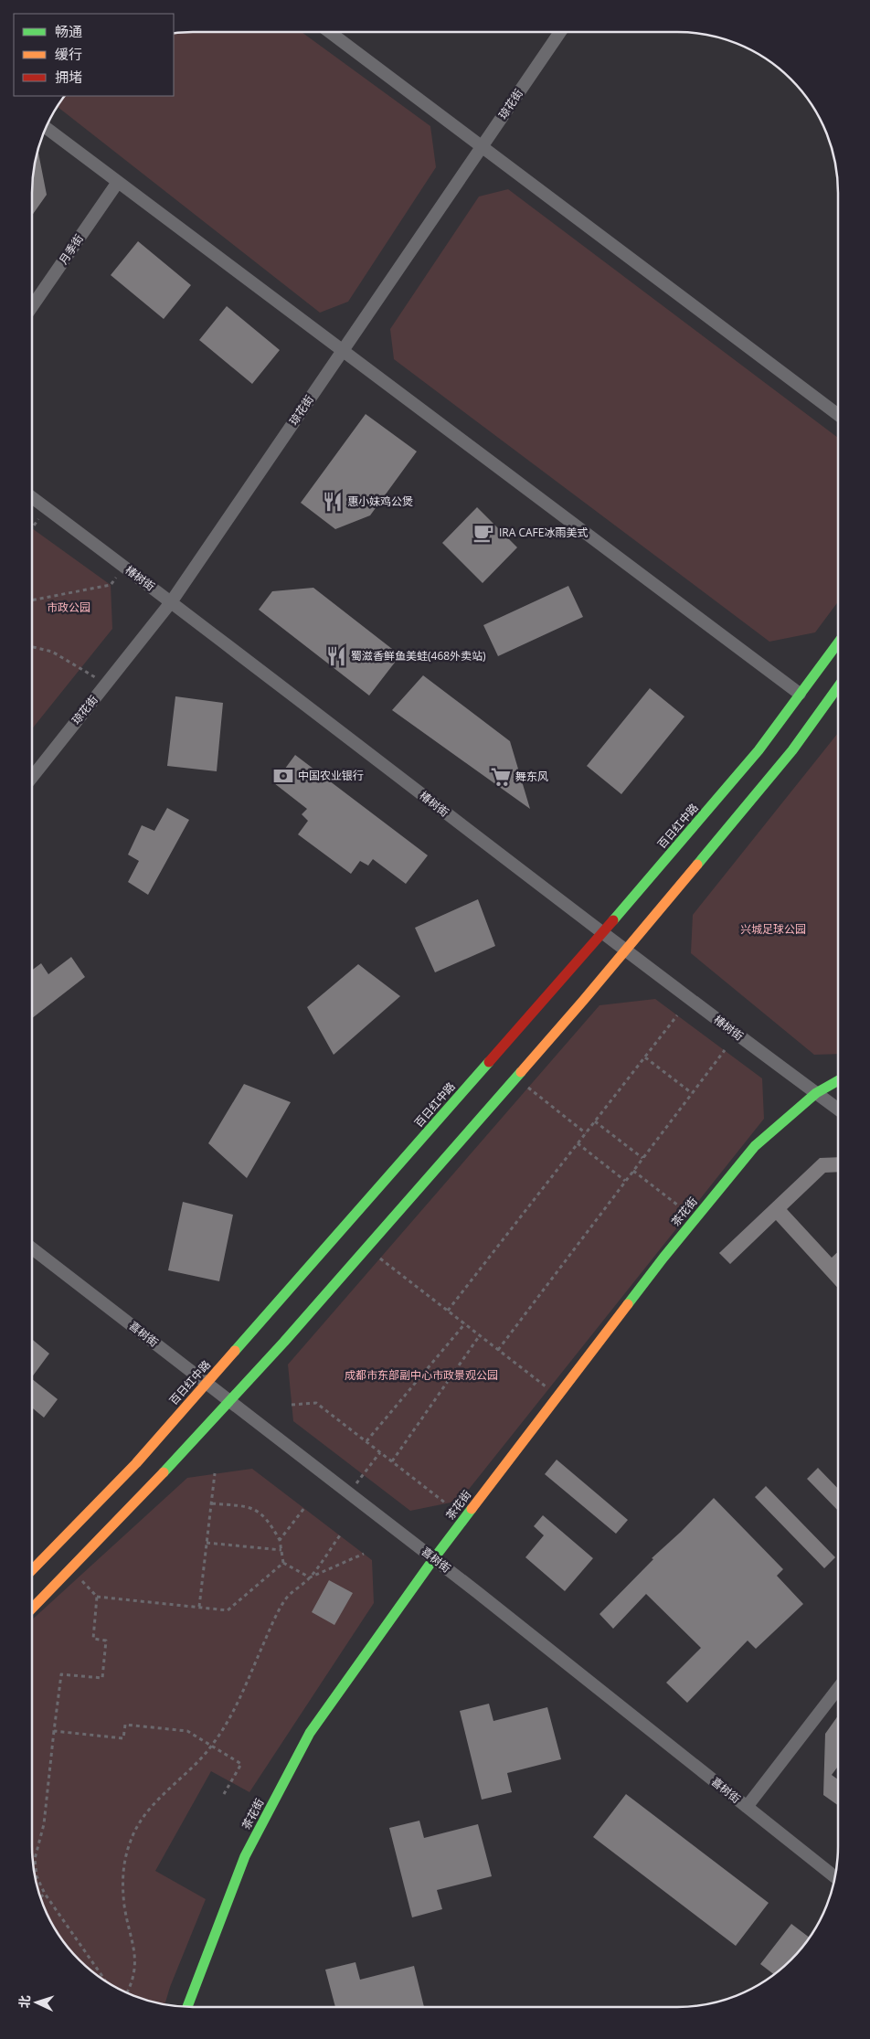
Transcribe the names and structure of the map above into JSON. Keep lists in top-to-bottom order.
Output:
{
  "streets": {
    "street": [
      "琼花街",
      "月季街",
      "椿树街",
      "百日红中路",
      "茶花街",
      "喜树街"
    ]
  },
  "crossings": [
    ["琼花街", "椿树街"],
    ["椿树街", "百日红中路"],
    ["椿树街", "茶花街"],
    ["百日红中路", "喜树街"],
    ["茶花街", "喜树街"]
  ],
  "parks": ["市政公园", "兴城足球公园", "成都市东部副中心市政景观公园"],
  "places": {
    "restaurant": ["惠小妹鸡公煲", "蜀滋香鲜鱼美蛙(468外卖站)"],
    "cafe": ["IRA CAFE冰雨美式"],
    "bank": ["中国农业银行"],
    "supermarket": ["舞东风"]
  },
  "legend": ["畅通", "缓行", "拥堵"],
  "north": "left"
}
